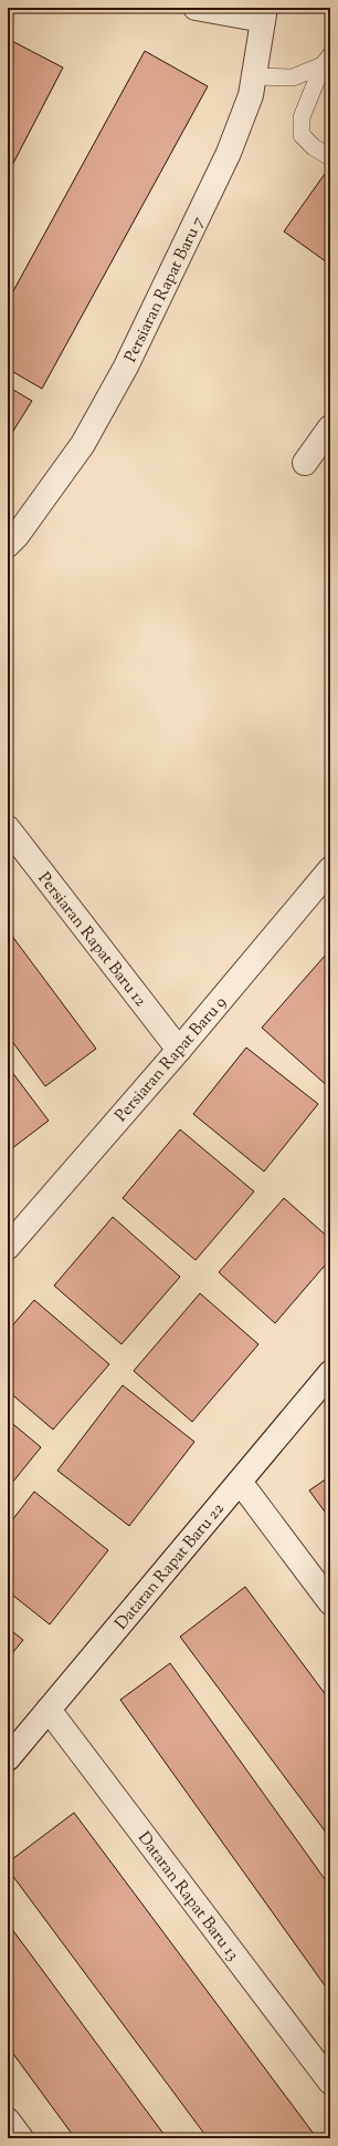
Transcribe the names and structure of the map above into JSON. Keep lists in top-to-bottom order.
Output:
{
  "streets": {
    "street": [
      "Persiaran Rapat Baru 7",
      "Persiaran Rapat Baru 12",
      "Persiaran Rapat Baru 9",
      "Dataran Rapat Baru 22",
      "Dataran Rapat Baru 13"
    ]
  },
  "crossings": [
    ["Persiaran Rapat Baru 12", "Persiaran Rapat Baru 9"],
    ["Dataran Rapat Baru 22", "Dataran Rapat Baru 13"]
  ]
}
